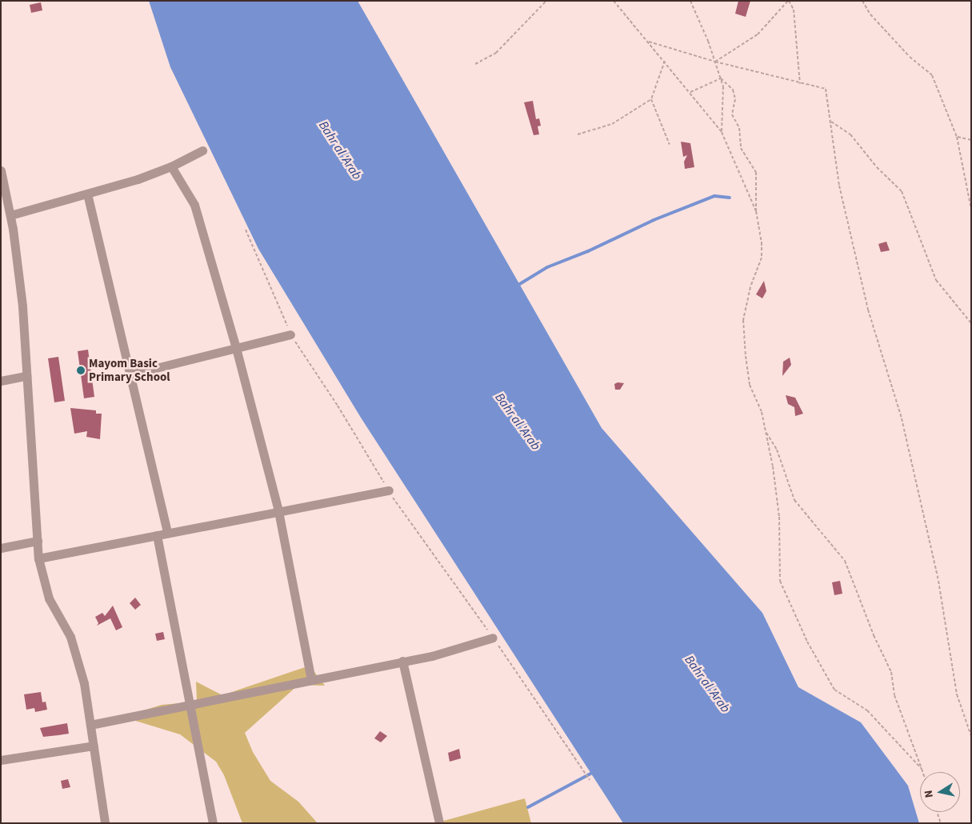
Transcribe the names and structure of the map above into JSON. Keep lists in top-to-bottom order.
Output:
{
  "water": ["Bahr al 'Arab"],
  "places": ["Mayom Basic Primary School"],
  "north": "left"
}
